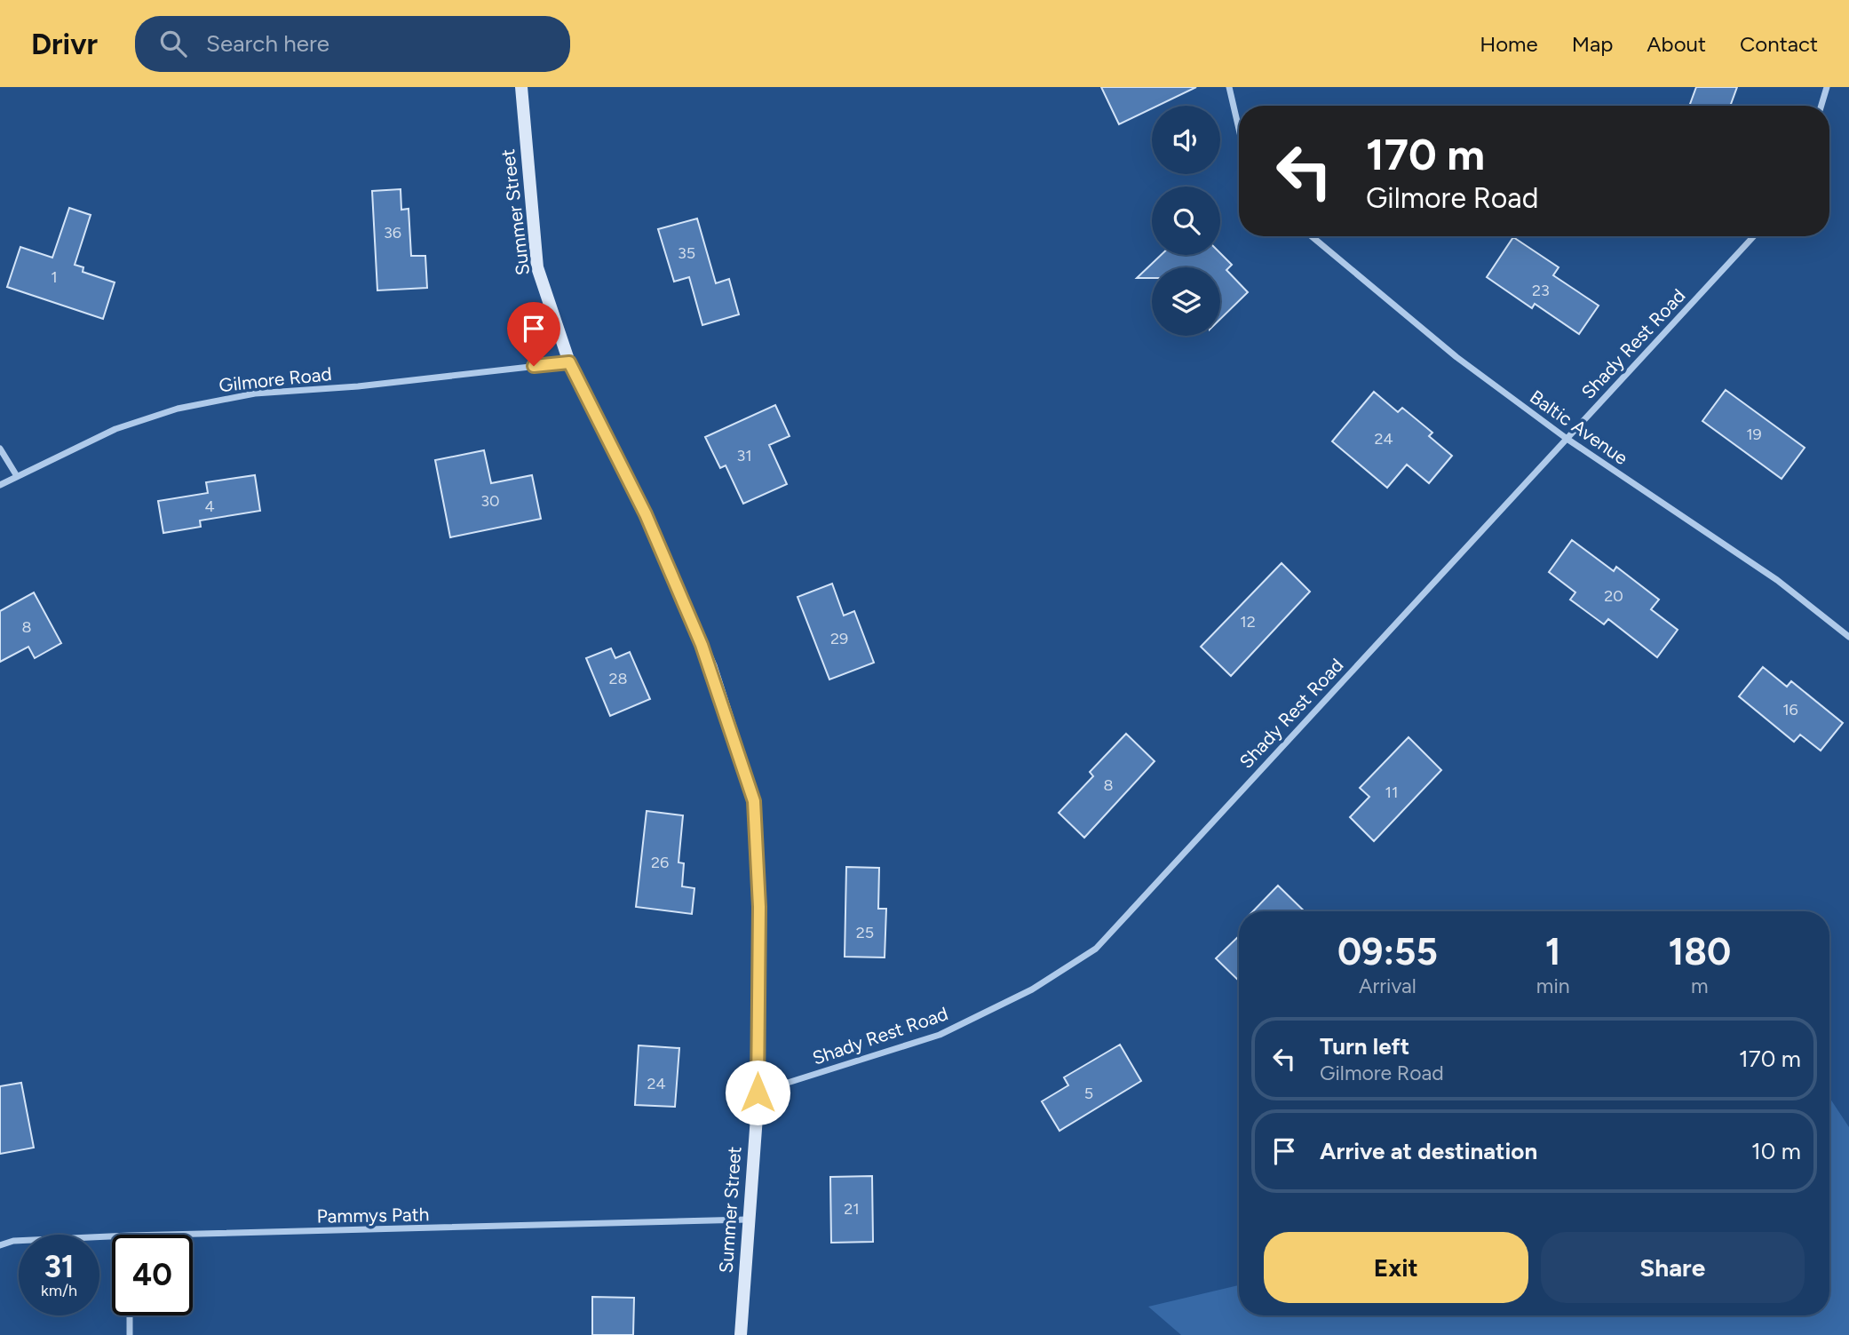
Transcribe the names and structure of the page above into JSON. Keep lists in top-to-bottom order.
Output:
{
  "streets": {
    "street": [
      "Summer Street",
      "Shady Rest Road",
      "Gilmore Road",
      "Baltic Avenue",
      "Pammys Path"
    ]
  },
  "crossings": [
    ["Summer Street", "Shady Rest Road"],
    ["Summer Street", "Gilmore Road"],
    ["Summer Street", "Pammys Path"],
    ["Shady Rest Road", "Baltic Avenue"]
  ],
  "house_numbers": [
    "36",
    "35",
    "1",
    "23",
    "19",
    "24",
    "31",
    "30",
    "4",
    "20",
    "12",
    "8",
    "29",
    "28",
    "16",
    "8",
    "11",
    "26",
    "25",
    "24",
    "5",
    "21"
  ],
  "page": {
    "header": "Drivr",
    "search": "Search here",
    "nav": [
      "Home",
      "Map",
      "About",
      "Contact"
    ],
    "turn": ["170 m", "Gilmore Road"],
    "eta": [
      "09:55",
      "Arrival",
      "1",
      "min",
      "180",
      "m"
    ],
    "list": [
      {
        "name": "Turn left",
        "note": "Gilmore Road",
        "value": "170 m"
      },
      {
        "name": "Arrive at destination",
        "value": "10 m"
      }
    ],
    "buttons": ["Exit", "Share"],
    "speed": "31 km/h",
    "limit": "40"
  }
}
